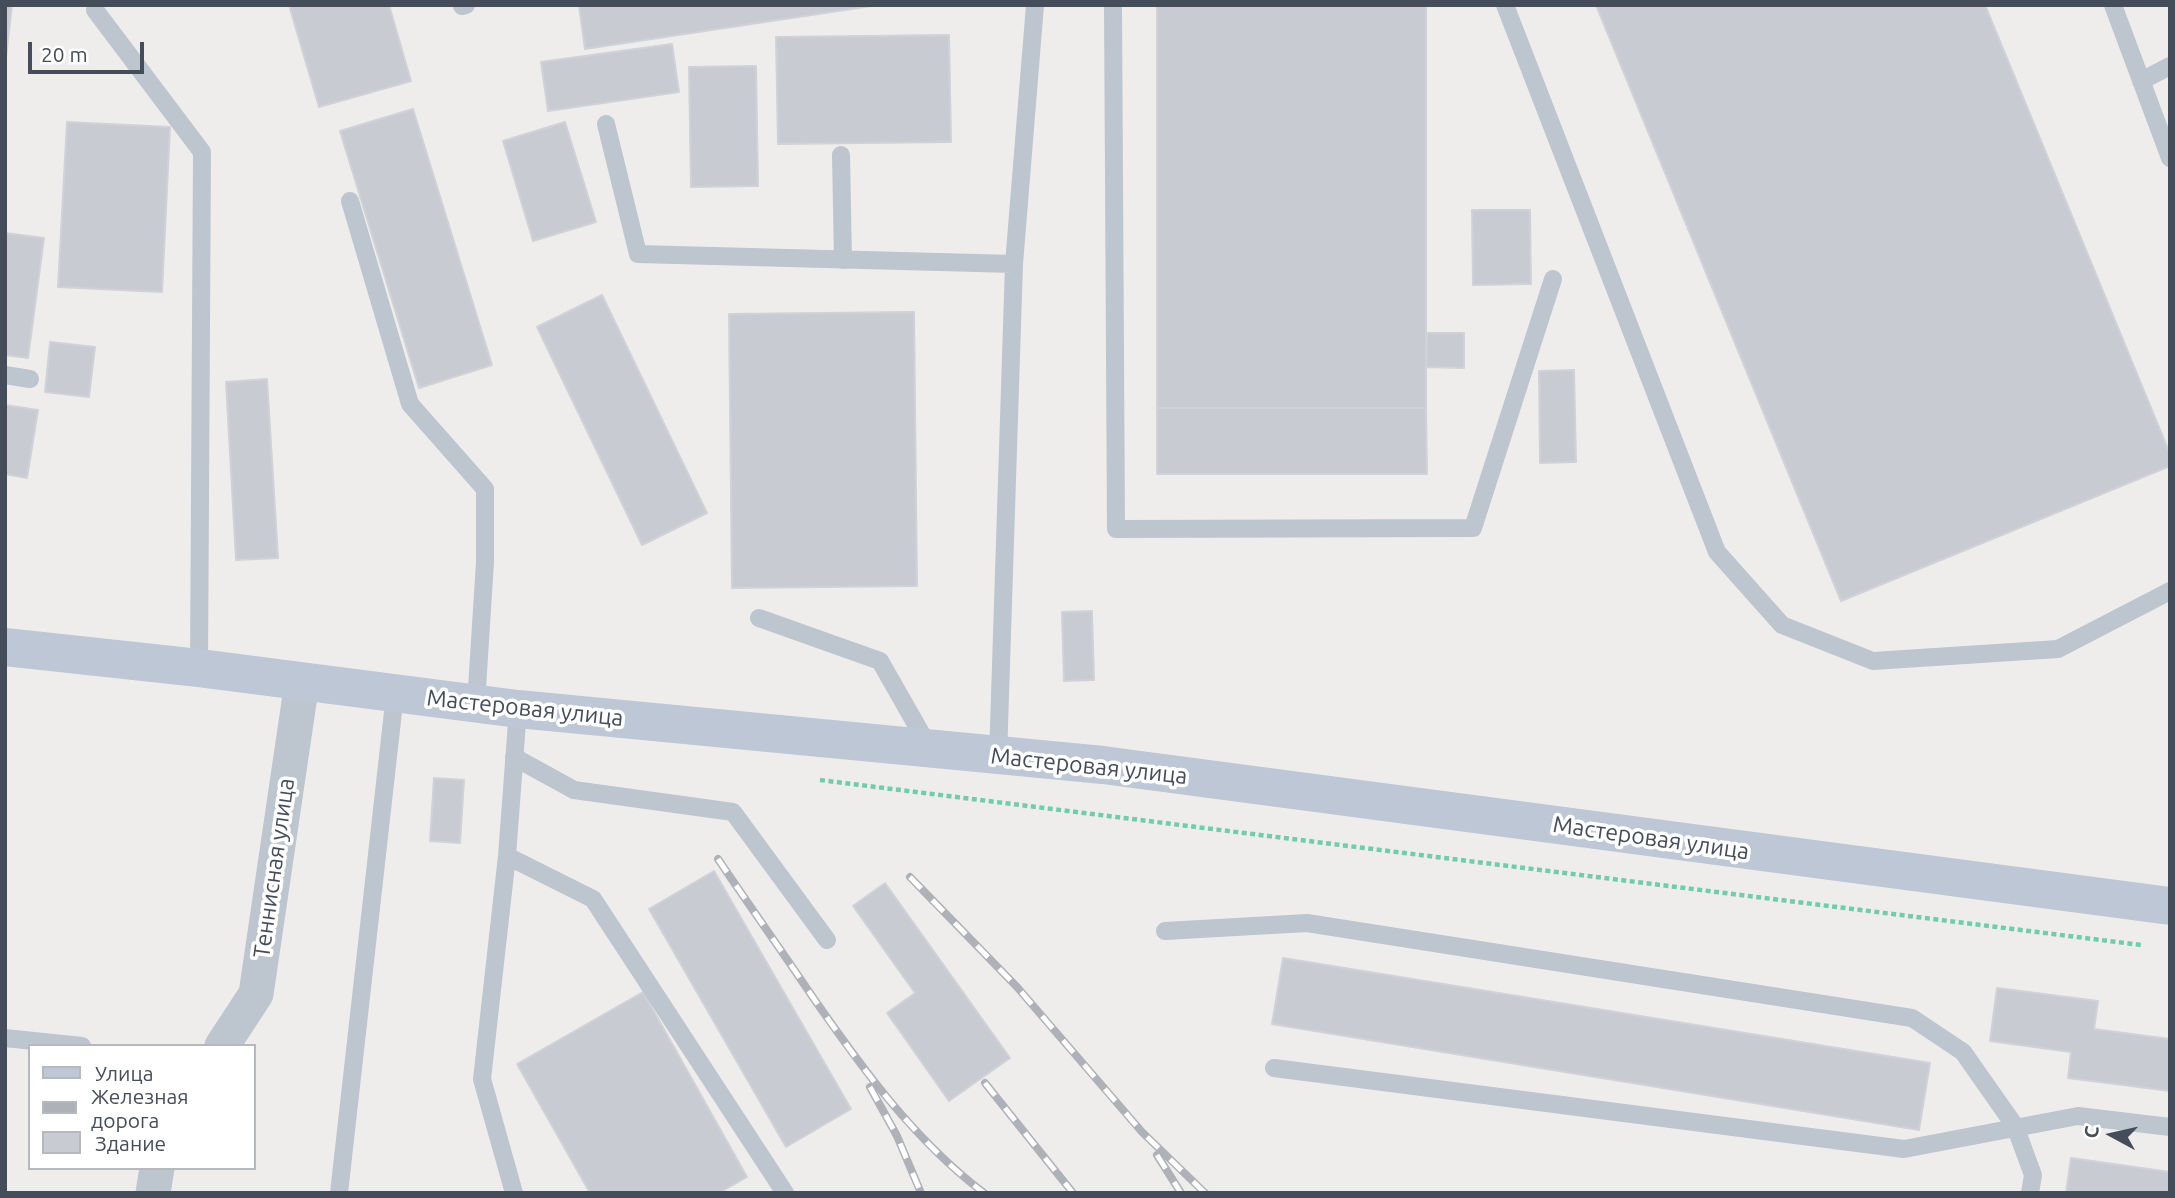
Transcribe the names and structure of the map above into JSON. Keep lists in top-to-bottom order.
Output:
{
  "streets": {
    "main road": ["Мастеровая улица"],
    "street": ["Теннисная улица"]
  },
  "crossings": [
    ["Мастеровая улица", "Теннисная улица"]
  ],
  "legend": ["Улица", "Железная дорога", "Здание"],
  "scale_bar": "20 m",
  "north": "left"
}
